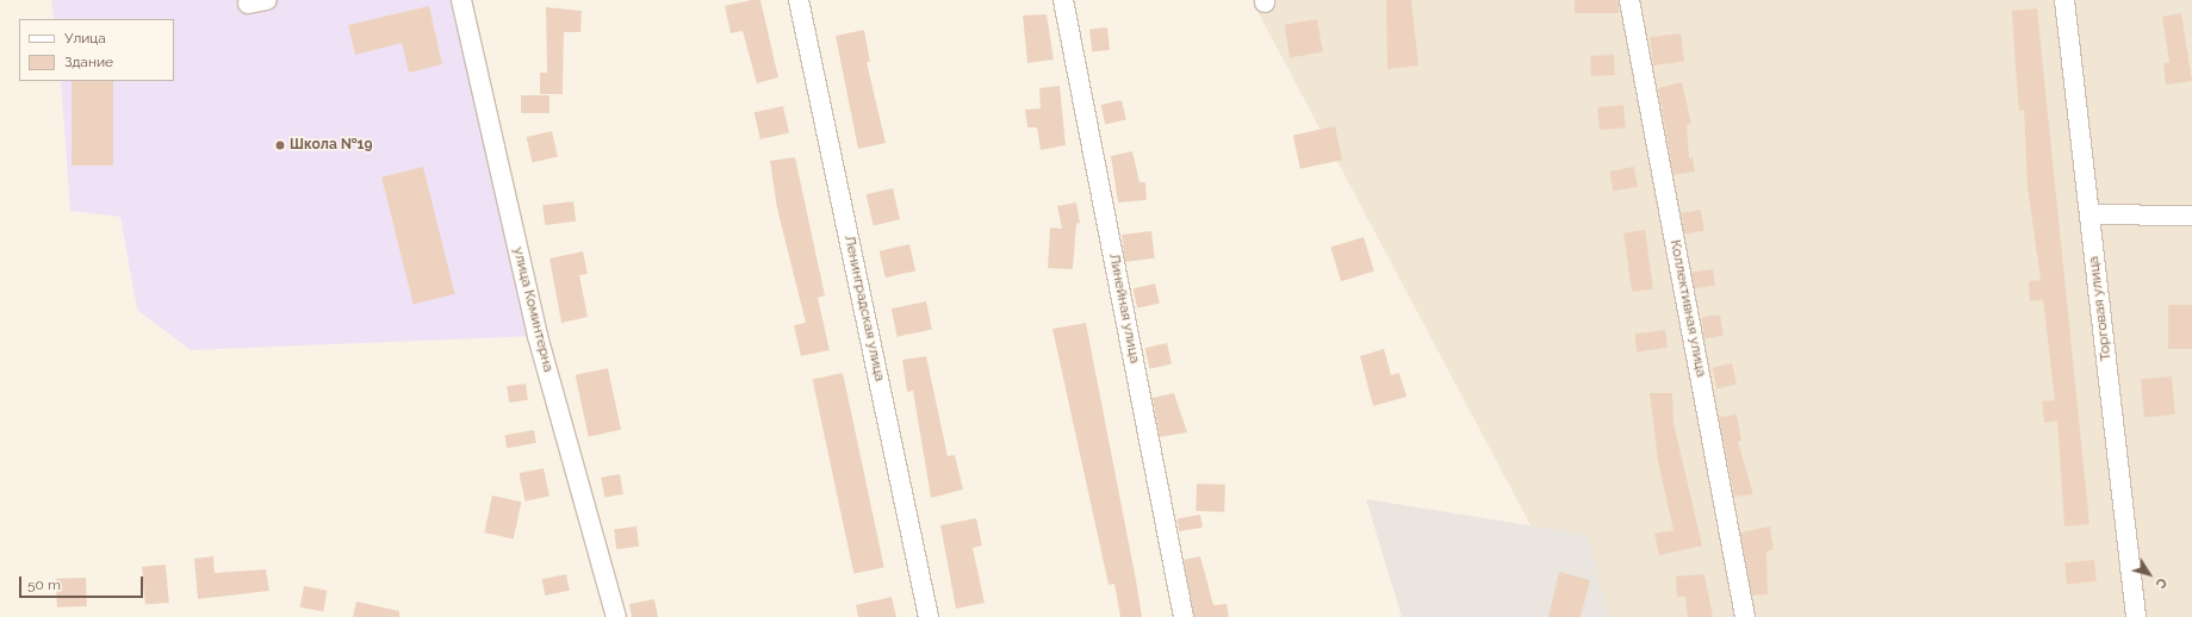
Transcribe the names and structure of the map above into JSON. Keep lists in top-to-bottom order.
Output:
{
  "streets": {
    "street": [
      "Ленинградская улица",
      "Линейная улица",
      "Коллективная улица",
      "Торговая улица",
      "улица Коминтерна"
    ]
  },
  "places": ["Школа №19"],
  "legend": ["Улица", "Здание"],
  "scale_bar": "50 m",
  "north": "bottom right"
}
